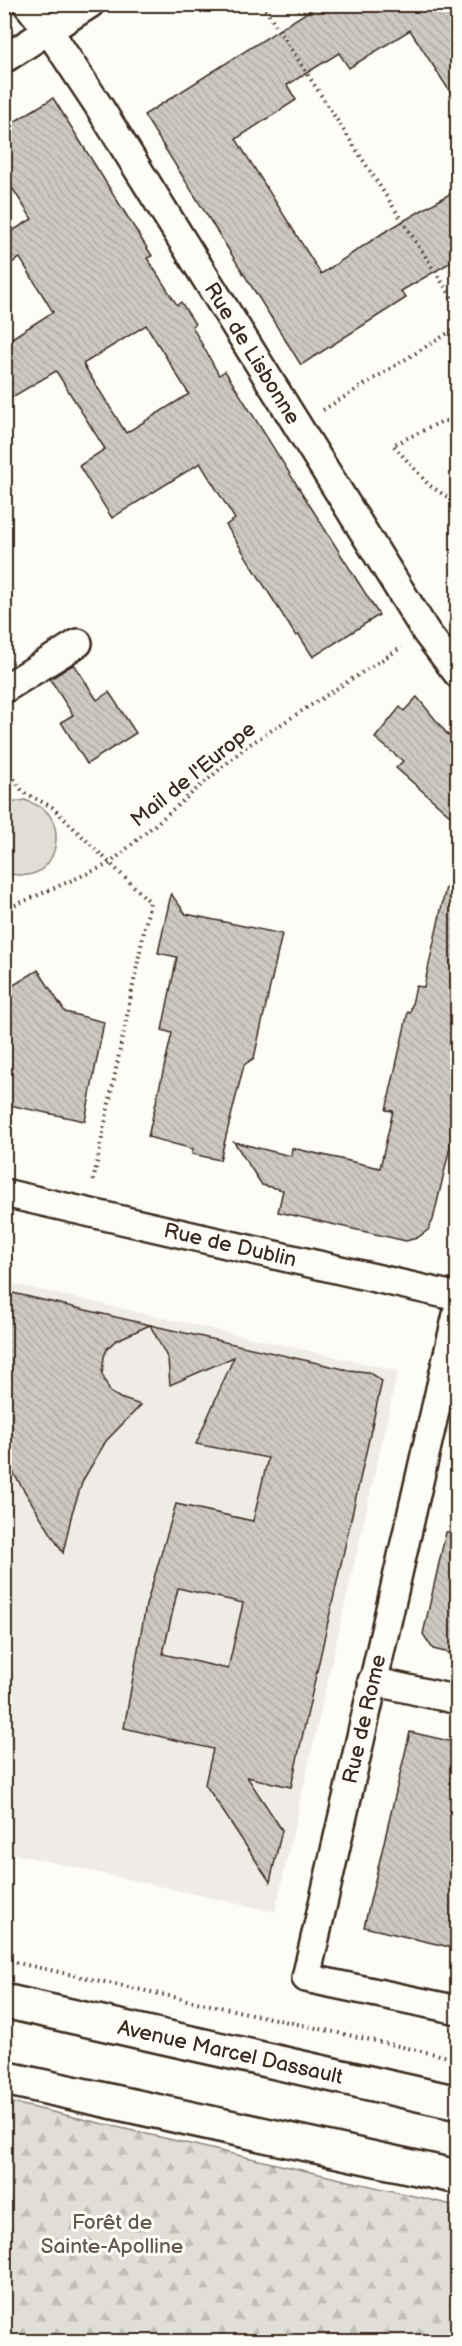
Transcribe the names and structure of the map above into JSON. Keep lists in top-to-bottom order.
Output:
{
  "streets": {
    "main road": ["Avenue Marcel Dassault"],
    "street": ["Rue de Lisbonne", "Rue de Dublin", "Rue de Rome"],
    "path": ["Mail de l'Europe"]
  },
  "crossings": [
    ["Rue de Lisbonne", "Mail de l'Europe"]
  ],
  "parks": ["Forêt de Sainte-Apolline"]
}
